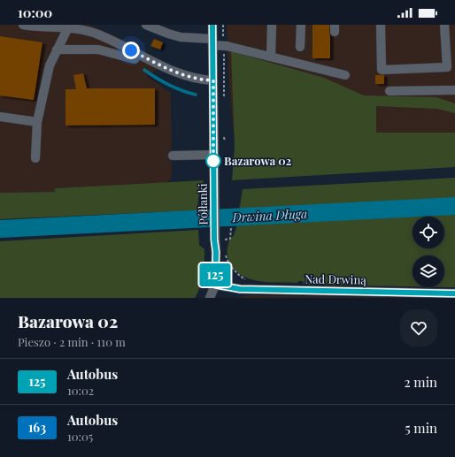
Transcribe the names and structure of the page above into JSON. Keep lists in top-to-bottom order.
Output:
{
  "streets": {
    "street": ["Półłanki", "Nad Drwiną"]
  },
  "crossings": [
    ["Półłanki", "Nad Drwiną"]
  ],
  "water": ["Drwina Długa"],
  "places": ["Bazarowa 02"],
  "lines": ["bus line 125"],
  "page": {
    "status": "10:00",
    "on_map": "125",
    "heading": ["Bazarowa 02", "Pieszo · 2 min · 110 m"],
    "list": [
      {
        "mark": "125",
        "name": "Autobus",
        "note": "10:02",
        "value": "2 min"
      },
      {
        "mark": "163",
        "name": "Autobus",
        "note": "10:05",
        "value": "5 min"
      }
    ]
  }
}
